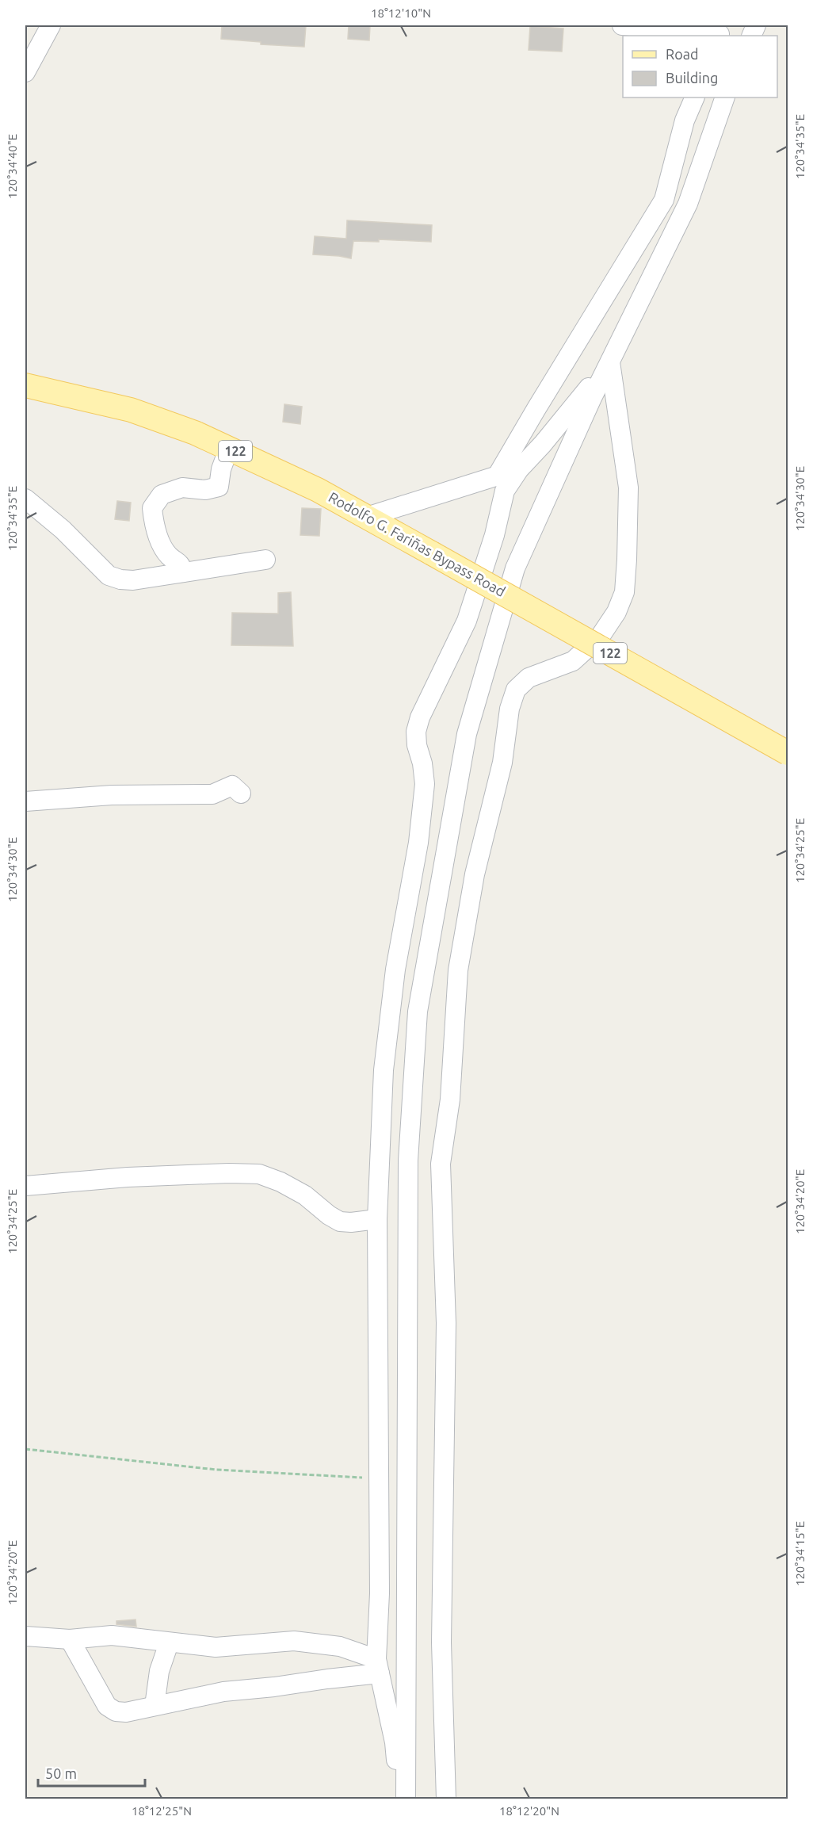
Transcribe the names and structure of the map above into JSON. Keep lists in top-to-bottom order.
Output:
{
  "streets": {
    "main road": ["122", "Rodolfo G. Fariñas Bypass Road"]
  },
  "legend": ["Road", "Building"],
  "scale_bar": "50 m",
  "coordinates": [
    "18°12'10\"N",
    "120°34'35\"E",
    "120°34'40\"E",
    "120°34'30\"E",
    "120°34'25\"E",
    "120°34'20\"E",
    "120°34'15\"E",
    "18°12'25\"N",
    "18°12'20\"N"
  ]
}
